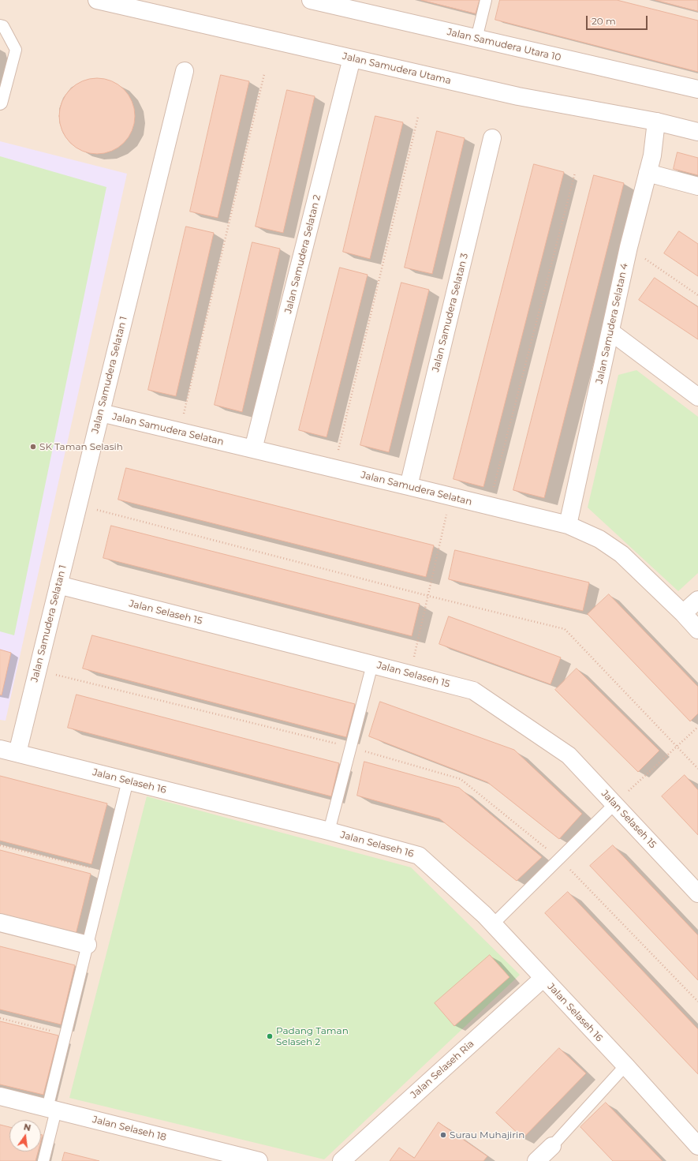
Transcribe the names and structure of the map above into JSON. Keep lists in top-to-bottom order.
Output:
{
  "streets": {
    "street": [
      "Jalan Samudera Utara 10",
      "Jalan Samudera Utama",
      "Jalan Samudera Selatan 2",
      "Jalan Samudera Selatan 3",
      "Jalan Samudera Selatan 4",
      "Jalan Samudera Selatan 1",
      "Jalan Samudera Selatan",
      "Jalan Selaseh 15",
      "Jalan Selaseh 16",
      "Jalan Selaseh Ria",
      "Jalan Selaseh 18"
    ]
  },
  "crossings": [
    ["Jalan Samudera Utama", "Jalan Samudera Selatan 2"],
    ["Jalan Samudera Utama", "Jalan Samudera Selatan 4"],
    ["Jalan Samudera Selatan 2", "Jalan Samudera Selatan"],
    ["Jalan Samudera Selatan 3", "Jalan Samudera Selatan"],
    ["Jalan Samudera Selatan 4", "Jalan Samudera Selatan"],
    ["Jalan Samudera Selatan 1", "Jalan Samudera Selatan"],
    ["Jalan Samudera Selatan 1", "Jalan Selaseh 15"],
    ["Jalan Samudera Selatan 1", "Jalan Selaseh 16"],
    ["Jalan Selaseh 16", "Jalan Selaseh Ria"]
  ],
  "places": ["SK Taman Selasih", "Padang Taman Selaseh 2", "Surau Muhajirin"],
  "scale_bar": "20 m",
  "north": "top"
}
